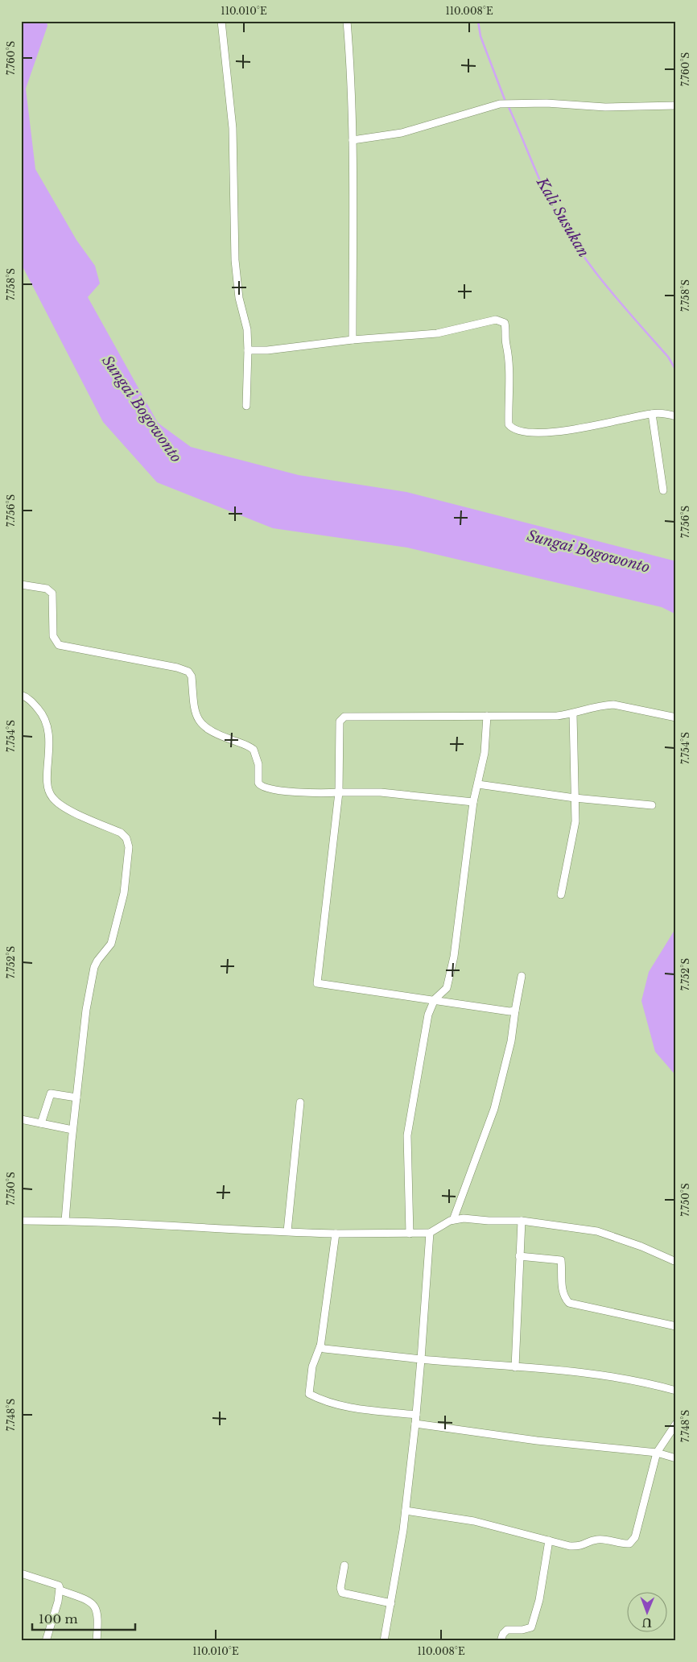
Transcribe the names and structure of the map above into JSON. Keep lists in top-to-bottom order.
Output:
{
  "water": ["Kali Susukan", "Sungai Bogowonto"],
  "scale_bar": "100 m",
  "north": "bottom",
  "coordinates": [
    "110.010°E",
    "110.008°E",
    "7.760°S",
    "7.758°S",
    "7.756°S",
    "7.754°S",
    "7.752°S",
    "7.750°S",
    "7.748°S"
  ]
}
